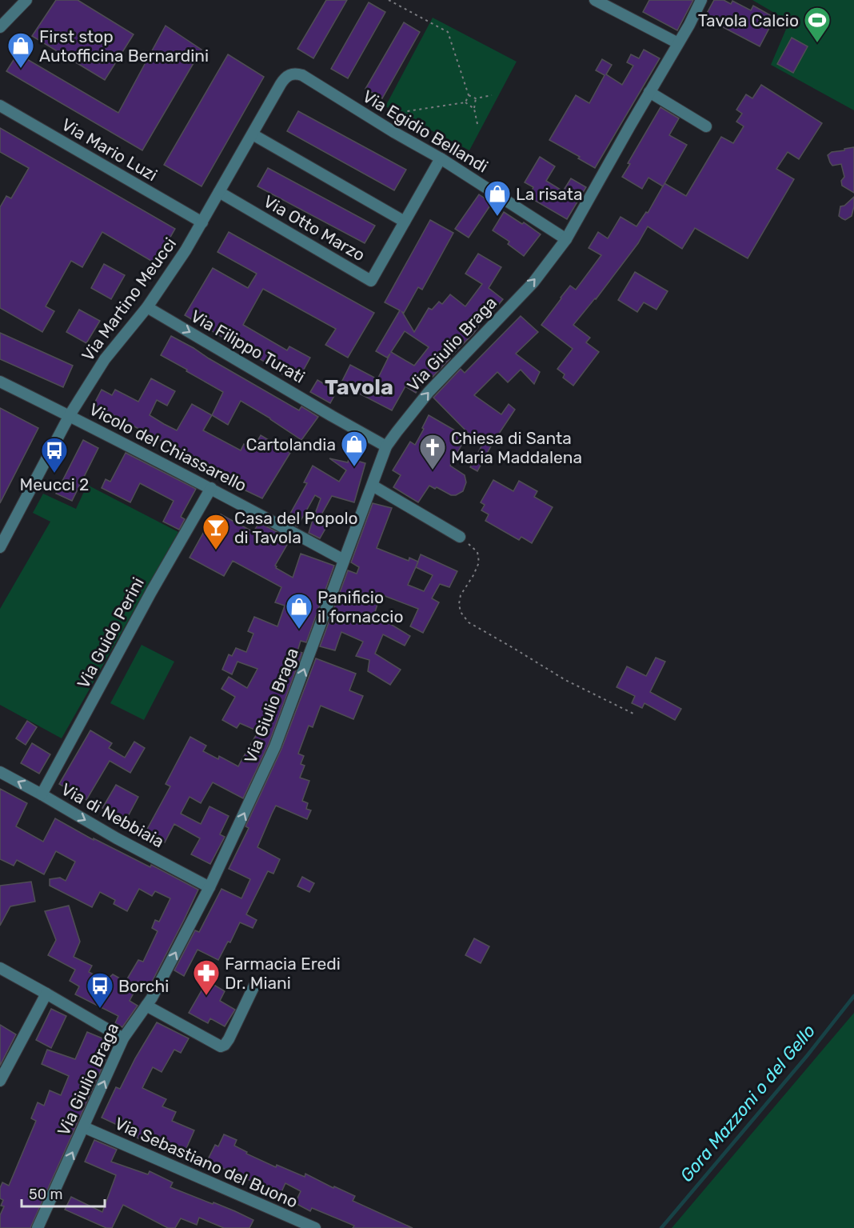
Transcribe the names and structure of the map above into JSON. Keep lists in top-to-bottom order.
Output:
{
  "streets": {
    "street": [
      "Via Egidio Bellandi",
      "Via Mario Luzi",
      "Via Otto Marzo",
      "Via Martino Meucci",
      "Via Giulio Braga",
      "Via Filippo Turati",
      "Vicolo del Chiassarello",
      "Via Guido Perini",
      "Via di Nebbiaia",
      "Via Sebastiano del Buono"
    ]
  },
  "crossings": [
    ["Via Egidio Bellandi", "Via Otto Marzo"],
    ["Via Egidio Bellandi", "Via Martino Meucci"],
    ["Via Egidio Bellandi", "Via Giulio Braga"],
    ["Via Mario Luzi", "Via Martino Meucci"],
    ["Via Otto Marzo", "Via Martino Meucci"],
    ["Via Martino Meucci", "Via Filippo Turati"],
    ["Via Martino Meucci", "Vicolo del Chiassarello"],
    ["Via Giulio Braga", "Via Filippo Turati"],
    ["Via Giulio Braga", "Vicolo del Chiassarello"],
    ["Via Giulio Braga", "Via di Nebbiaia"],
    ["Via Giulio Braga", "Via Sebastiano del Buono"],
    ["Vicolo del Chiassarello", "Via Guido Perini"],
    ["Via Guido Perini", "Via di Nebbiaia"]
  ],
  "one_way": ["Via Giulio Braga", "Via Filippo Turati"],
  "districts": ["Tavola"],
  "water": ["Gora Mazzoni o del Gello"],
  "places": {
    "sports": ["Tavola Calcio"],
    "shop": [
      "First stop Autofficina Bernardini",
      "La risata",
      "Cartolandia",
      "Panificio il fornaccio"
    ],
    "church": ["Chiesa di Santa Maria Maddalena"],
    "bus stop": ["Meucci 2", "Borchi"],
    "bar": ["Casa del Popolo di Tavola"],
    "pharmacy": ["Farmacia Eredi Dr. Miani"]
  },
  "scale_bar": "50 m"
}
